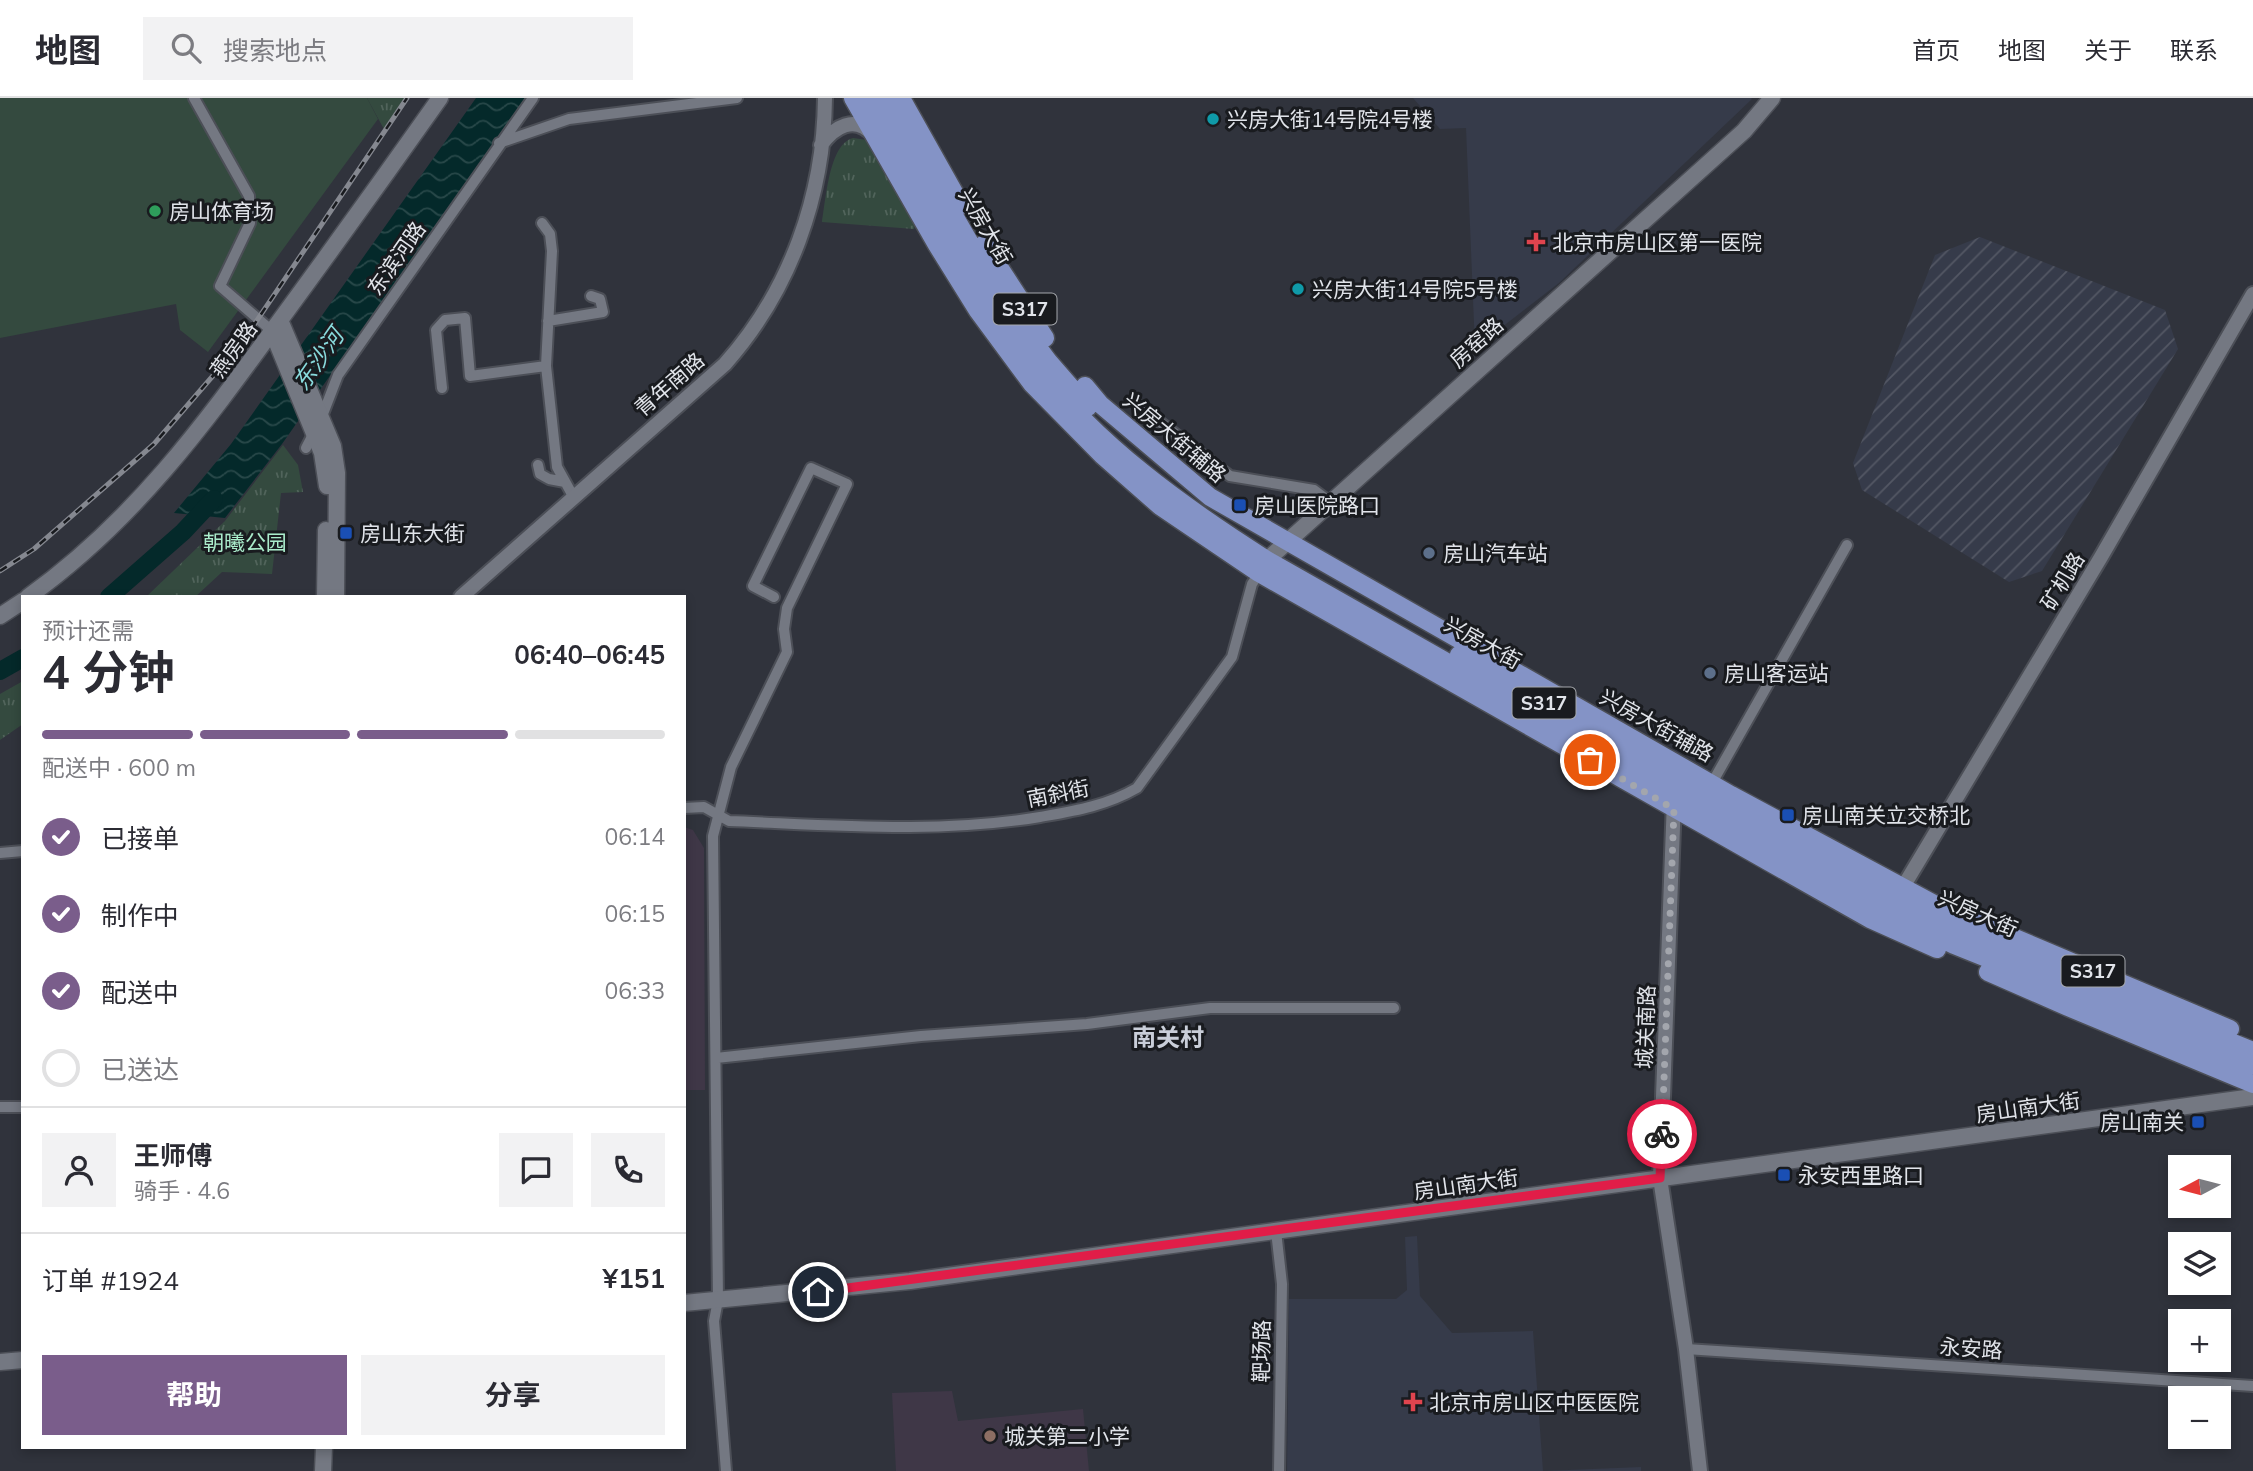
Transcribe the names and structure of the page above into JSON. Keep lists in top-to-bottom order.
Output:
{
  "streets": {
    "main road": [
      "兴房大街",
      "S317",
      "房窑路",
      "燕房路",
      "兴房大街辅路",
      "房山南大街"
    ],
    "street": [
      "东滨河路",
      "青年南路",
      "矿机路",
      "南斜街",
      "城关南路",
      "永安路",
      "靶场路"
    ]
  },
  "crossings": [
    ["兴房大街", "房窑路"],
    ["兴房大街", "兴房大街辅路"],
    ["兴房大街", "南斜街"],
    ["兴房大街", "城关南路"],
    ["房窑路", "兴房大街辅路"],
    ["房窑路", "南斜街"],
    ["兴房大街辅路", "矿机路"],
    ["兴房大街辅路", "南斜街"],
    ["城关南路", "房山南大街"],
    ["城关南路", "永安路"],
    ["房山南大街", "靶场路"]
  ],
  "districts": ["南关村"],
  "water": ["东沙河"],
  "parks": ["朝曦公园"],
  "places": {
    "other": [
      "兴房大街14号院4号楼",
      "房山体育场",
      "兴房大街14号院5号楼",
      "房山汽车站",
      "房山客运站",
      "城关第二小学"
    ],
    "health": ["北京市房山区第一医院", "北京市房山区中医医院"],
    "transit": [
      "房山医院路口",
      "房山东大街",
      "房山南关立交桥北",
      "房山南关",
      "永安西里路口"
    ]
  },
  "north": "left",
  "page": {
    "header": "地图",
    "search": "搜索地点",
    "nav": [
      "首页",
      "地图",
      "关于",
      "联系"
    ],
    "heading": ["4 分钟", "预计还需", "06:40–06:45"],
    "panel": [
      "王师傅",
      "骑手 · 4.6",
      "订单 #1924",
      "¥151"
    ],
    "bar": "配送中 · 600 m",
    "list": [
      ["已接单", "06:14"],
      ["制作中", "06:15"],
      ["配送中", "06:33"],
      "已送达"
    ],
    "map_buttons": ["+", "−"],
    "buttons": ["帮助", "分享"]
  }
}
